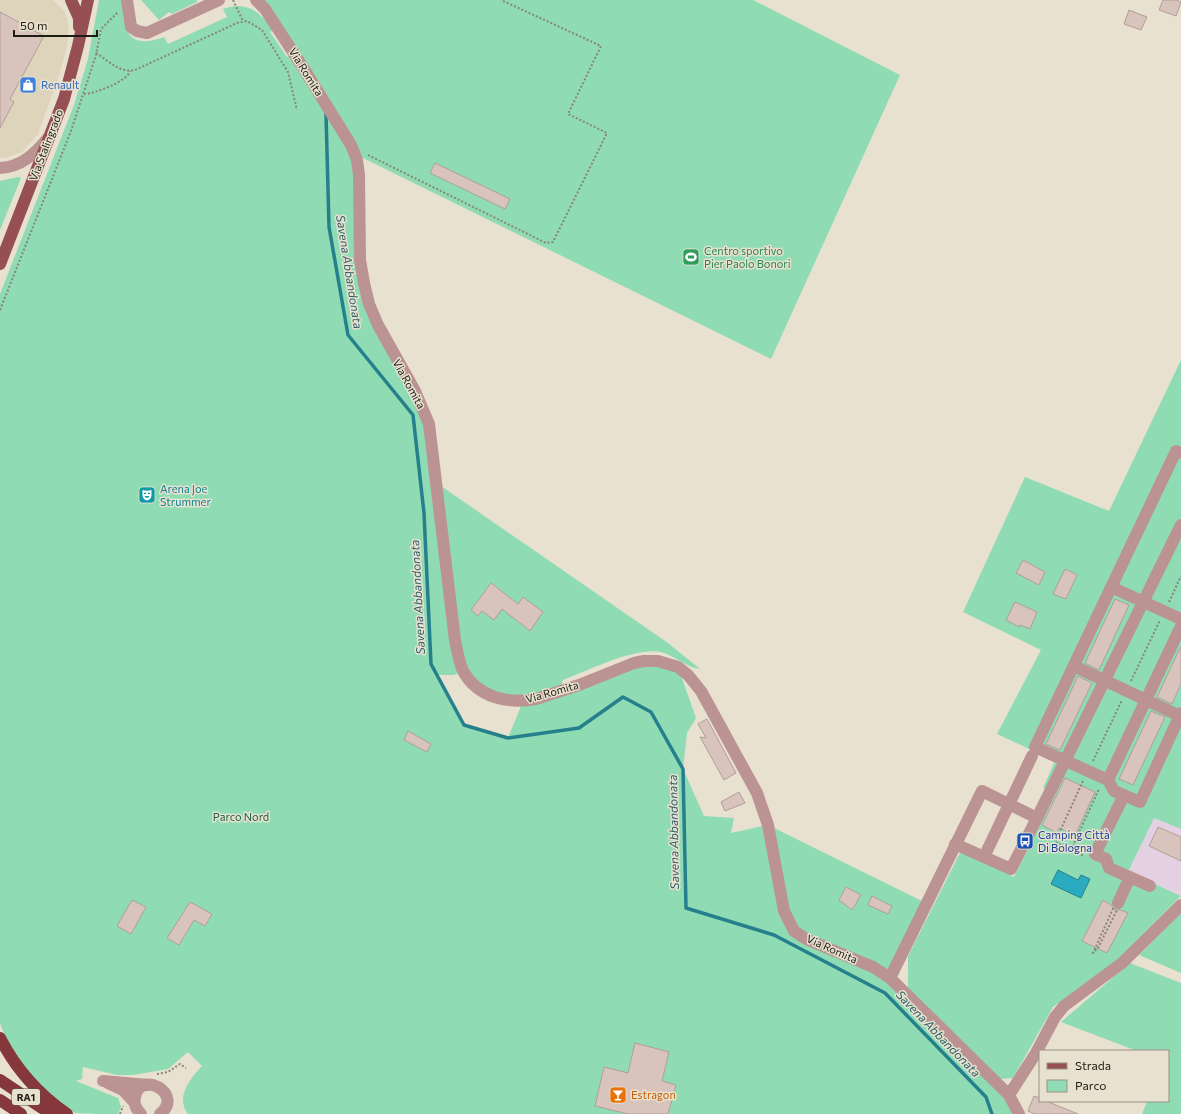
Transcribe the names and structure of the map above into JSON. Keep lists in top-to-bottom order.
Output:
{
  "streets": {
    "highway": ["RA1"],
    "main road": ["Via Stalingrado"],
    "street": ["Via Romita"]
  },
  "water": ["Savena Abbandonata"],
  "parks": ["Parco Nord"],
  "places": {
    "shop": ["Renault"],
    "sports": ["Centro sportivo Pier Paolo Bonori"],
    "theatre": ["Arena Joe Strummer"],
    "bus stop": ["Camping Città Di Bologna"],
    "bar": ["Estragon"]
  },
  "legend": ["Strada", "Parco"],
  "scale_bar": "50 m"
}
